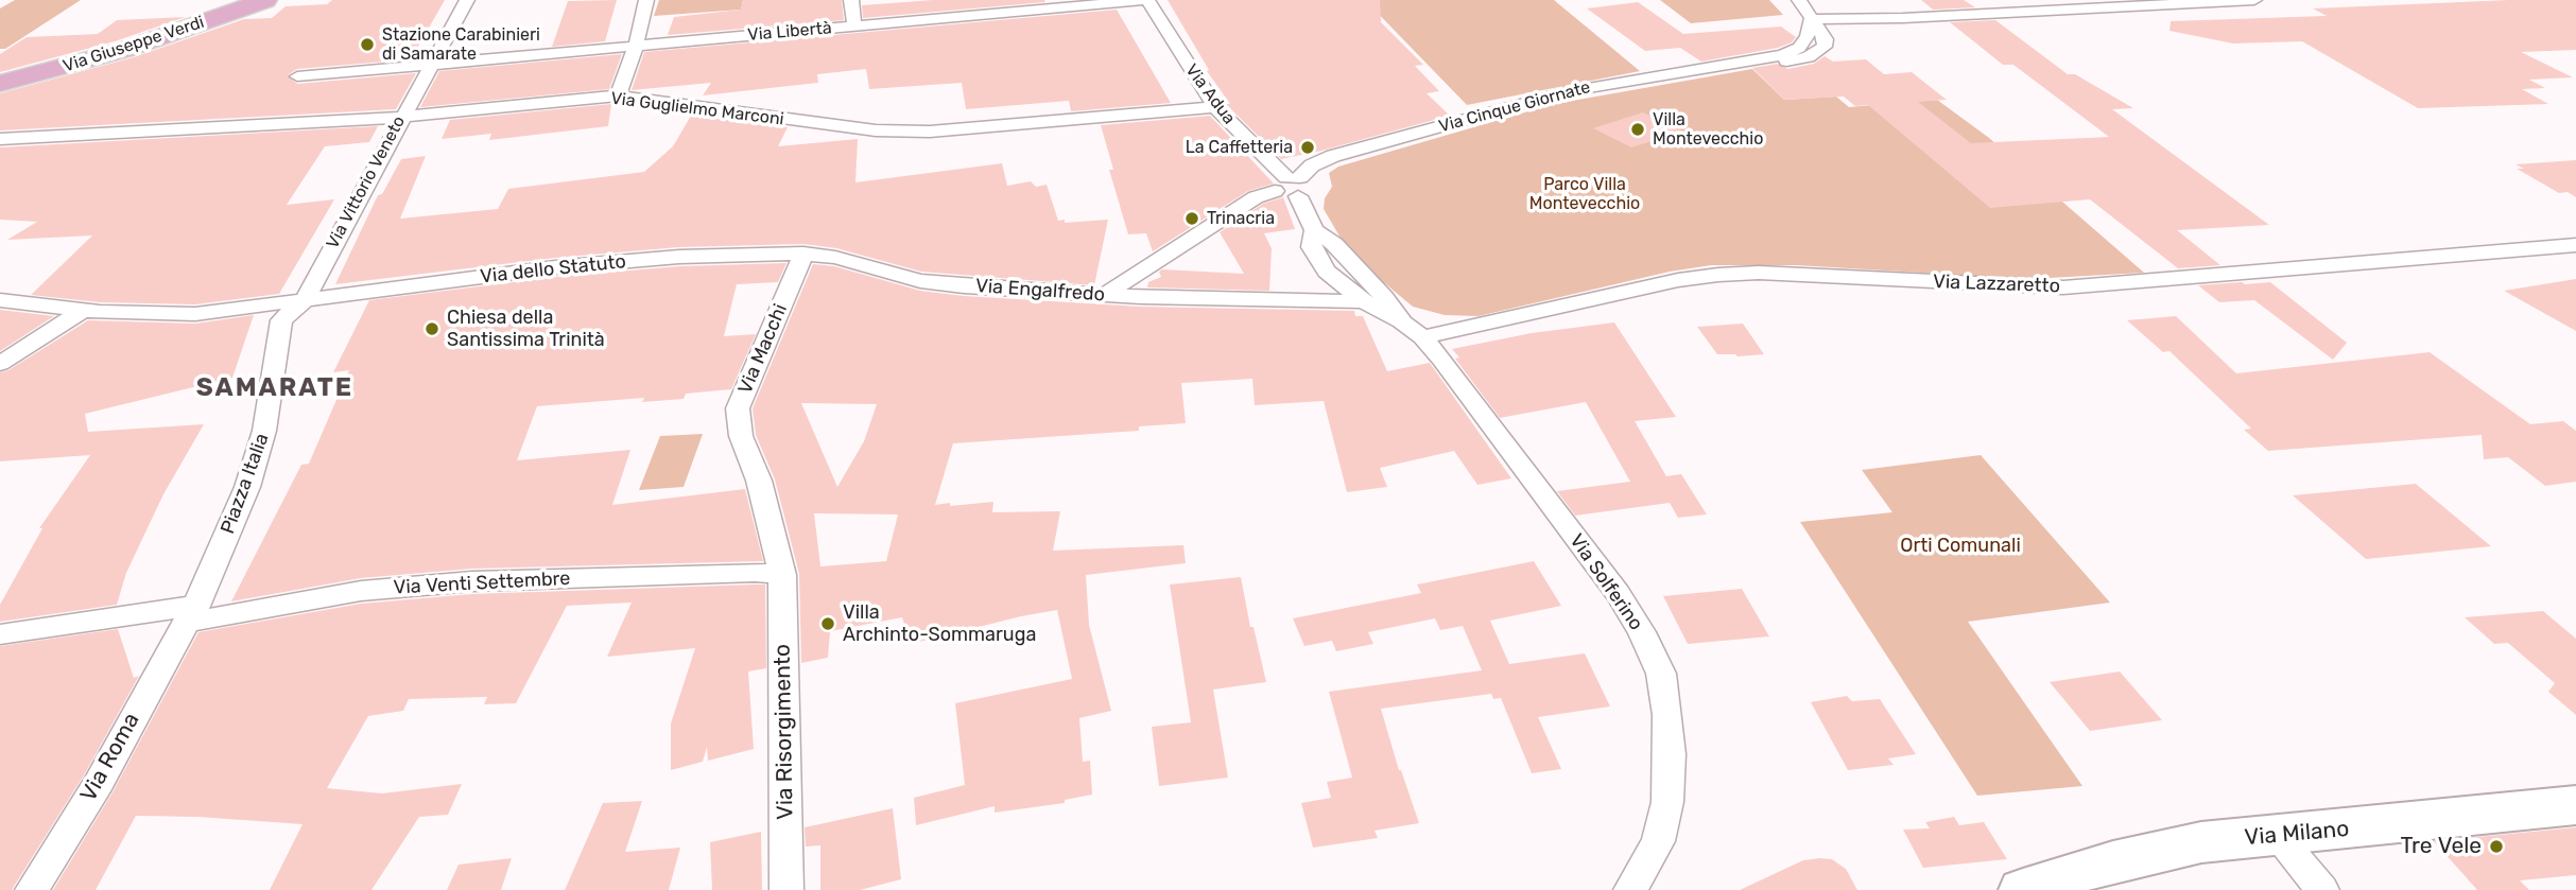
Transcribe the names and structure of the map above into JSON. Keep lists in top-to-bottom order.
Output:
{
  "streets": {
    "main road": ["Via Giuseppe Verdi"],
    "street": [
      "Via Libertà",
      "Via Adua",
      "Via Cinque Giornate",
      "Via Guglielmo Marconi",
      "Via Vittorio Veneto",
      "Via dello Statuto",
      "Via Lazzaretto",
      "Via Engalfredo",
      "Via Macchi",
      "Piazza Italia",
      "Via Solferino",
      "Via Venti Settembre",
      "Via Risorgimento",
      "Via Roma",
      "Via Milano"
    ]
  },
  "crossings": [
    ["Via Libertà", "Via Adua"],
    ["Via Libertà", "Via Vittorio Veneto"],
    ["Via Adua", "Via Cinque Giornate"],
    ["Via Adua", "Via Guglielmo Marconi"],
    ["Via Adua", "Via Solferino"],
    ["Via Cinque Giornate", "Via Engalfredo"],
    ["Via Cinque Giornate", "Via Solferino"],
    ["Via Guglielmo Marconi", "Via Vittorio Veneto"],
    ["Via Vittorio Veneto", "Via dello Statuto"],
    ["Via Vittorio Veneto", "Piazza Italia"],
    ["Via dello Statuto", "Via Engalfredo"],
    ["Via dello Statuto", "Via Macchi"],
    ["Via dello Statuto", "Piazza Italia"],
    ["Via Lazzaretto", "Via Solferino"],
    ["Via Engalfredo", "Via Macchi"],
    ["Via Engalfredo", "Via Solferino"],
    ["Via Macchi", "Via Venti Settembre"],
    ["Via Macchi", "Via Risorgimento"],
    ["Piazza Italia", "Via Venti Settembre"],
    ["Piazza Italia", "Via Roma"],
    ["Via Venti Settembre", "Via Risorgimento"],
    ["Via Venti Settembre", "Via Roma"]
  ],
  "districts": ["SAMARATE"],
  "parks": ["Parco Villa Montevecchio", "Orti Comunali"],
  "places": [
    "Stazione Carabinieri di Samarate",
    "Villa Montevecchio",
    "La Caffetteria",
    "Trinacria",
    "Chiesa della Santissima Trinità",
    "Villa Archinto-Sommaruga",
    "Tre Vele"
  ]
}
